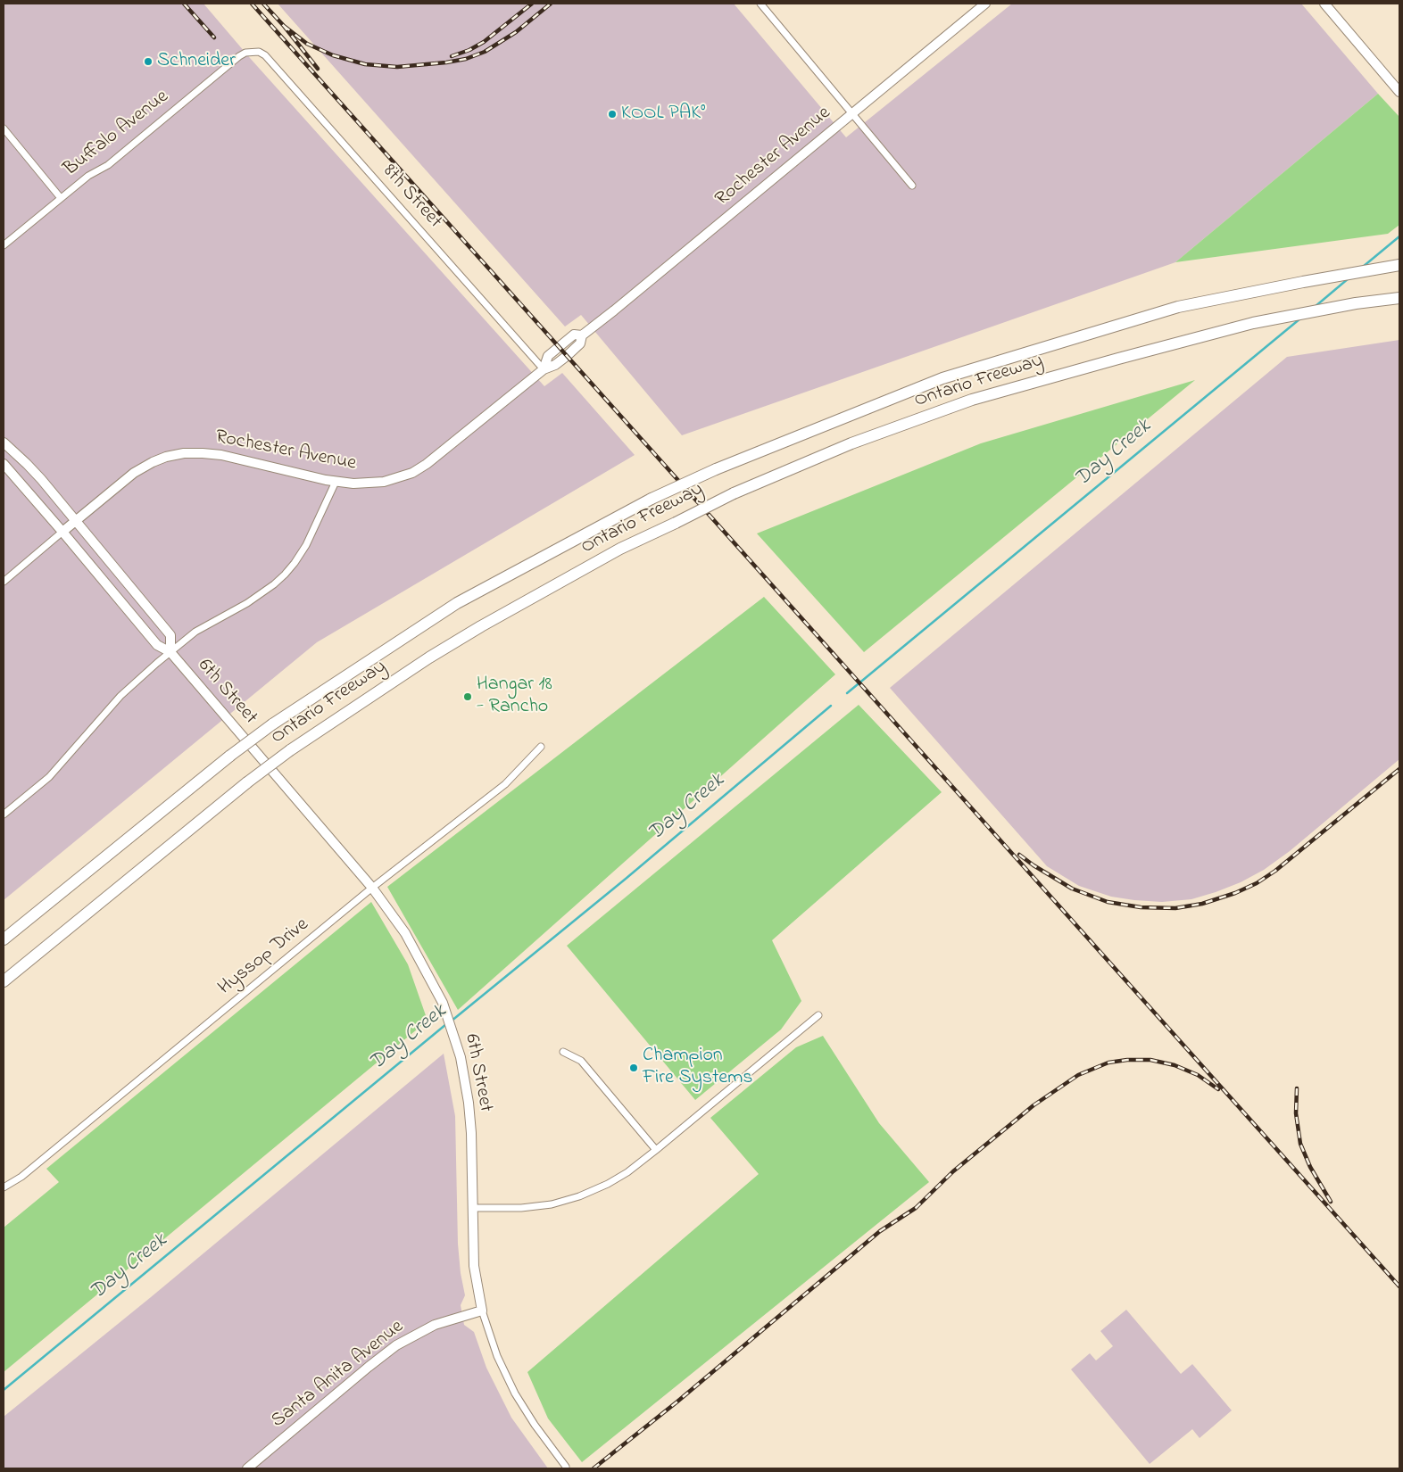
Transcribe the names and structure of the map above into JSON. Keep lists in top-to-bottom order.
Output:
{
  "streets": {
    "highway": ["Ontario Freeway"],
    "main road": ["Rochester Avenue", "6th Street", "Santa Anita Avenue"],
    "street": ["Buffalo Avenue", "8th Street", "Hyssop Drive"]
  },
  "crossings": [
    ["Buffalo Avenue", "8th Street"],
    ["Rochester Avenue", "8th Street"],
    ["Rochester Avenue", "6th Street"],
    ["6th Street", "Hyssop Drive"],
    ["6th Street", "Santa Anita Avenue"]
  ],
  "water": ["Day Creek"],
  "places": [
    "Schneider",
    "KOOL PAK°",
    "Hangar 18 - Rancho",
    "Champion Fire Systems"
  ]
}
